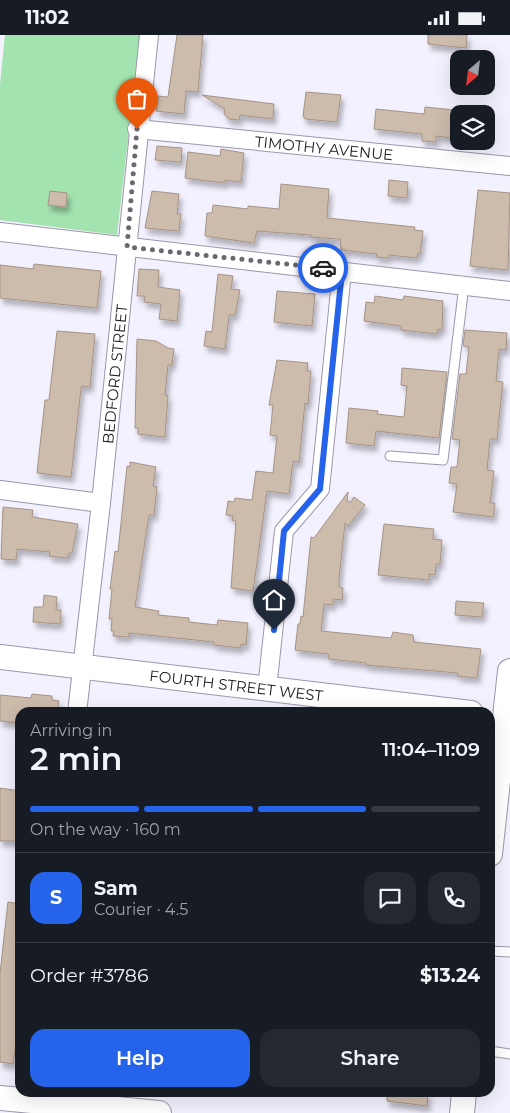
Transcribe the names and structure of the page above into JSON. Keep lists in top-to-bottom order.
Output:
{
  "streets": {
    "street": ["TIMOTHY AVENUE", "BEDFORD STREET", "FOURTH STREET WEST"]
  },
  "crossings": [
    ["TIMOTHY AVENUE", "BEDFORD STREET"],
    ["BEDFORD STREET", "FOURTH STREET WEST"]
  ],
  "north": "bottom left",
  "page": {
    "status": "11:02",
    "heading": ["2 min", "Arriving in", "11:04–11:09"],
    "panel": [
      "Sam",
      "Courier · 4.5",
      "Order #3786",
      "$13.24"
    ],
    "bar": "On the way · 160 m",
    "round": "S",
    "buttons": ["Help", "Share"]
  }
}
